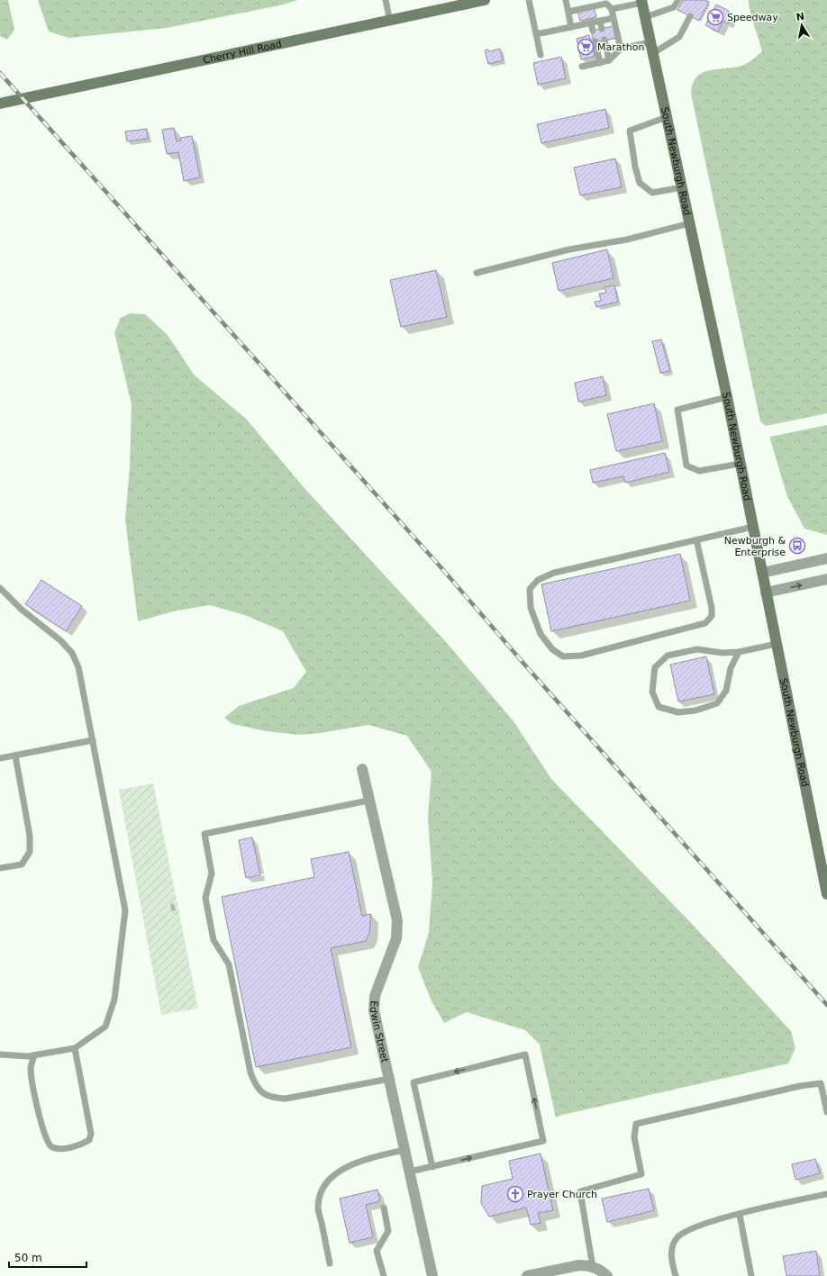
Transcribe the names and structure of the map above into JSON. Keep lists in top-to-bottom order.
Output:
{
  "streets": {
    "main road": ["Cherry Hill Road", "South Newburgh Road"],
    "street": ["Edwin Street"]
  },
  "places": {
    "supermarket": ["Speedway", "Marathon"],
    "bus stop": ["Newburgh & Enterprise"],
    "church": ["Prayer Church"]
  },
  "scale_bar": "50 m",
  "north": "top"
}
